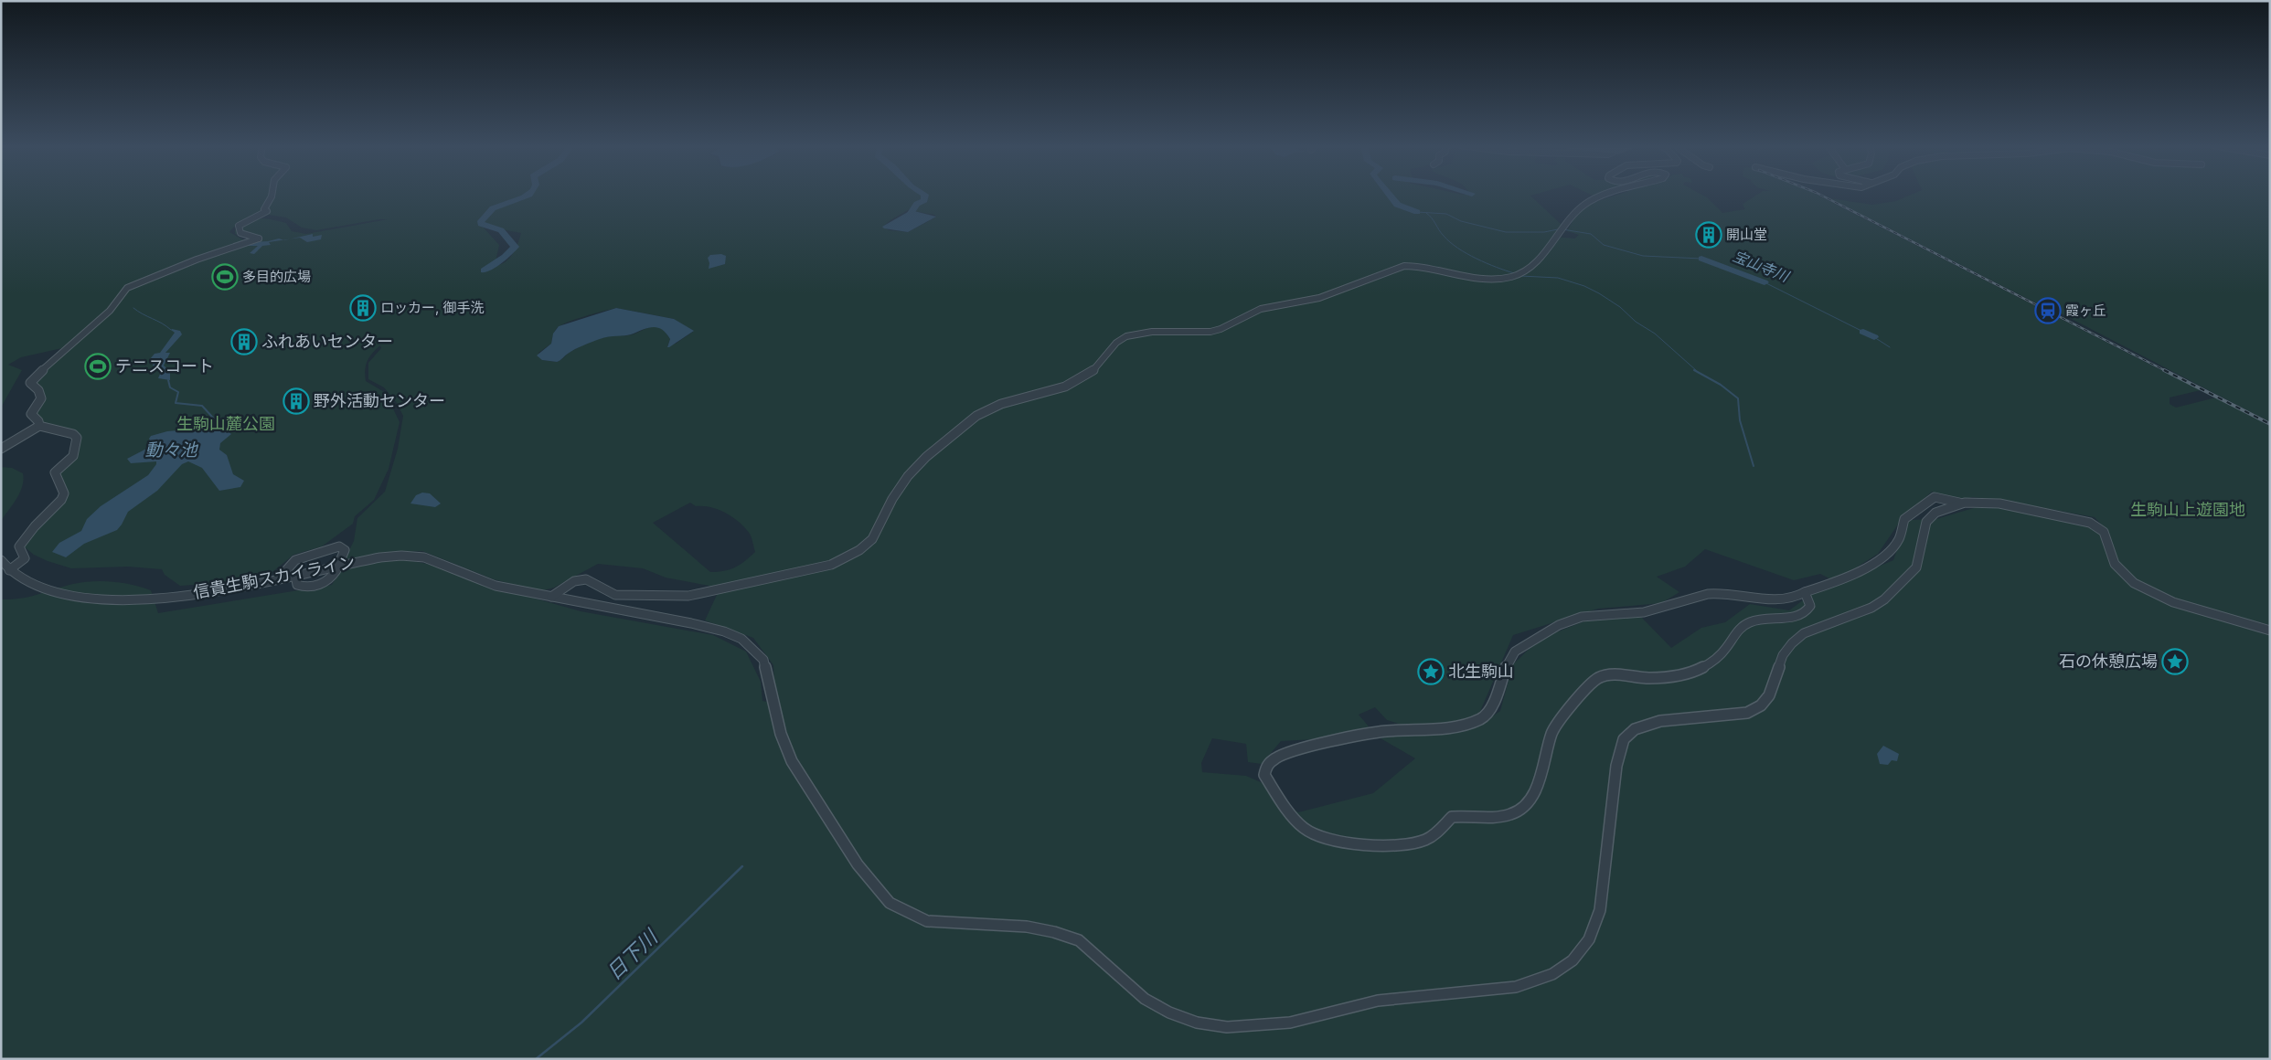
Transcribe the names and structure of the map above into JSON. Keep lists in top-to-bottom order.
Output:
{
  "streets": {
    "street": ["信貴生駒スカイライン"]
  },
  "water": ["宝山寺川", "動々池", "日下川"],
  "parks": ["生駒山麓公園", "生駒山上遊園地"],
  "places": {
    "building": [
      "開山堂",
      "ロッカー, 御手洗",
      "ふれあいセンター",
      "野外活動センター"
    ],
    "sports": ["多目的広場", "テニスコート"],
    "station": ["霞ヶ丘"],
    "place": ["石の休憩広場", "北生駒山"]
  }
}
